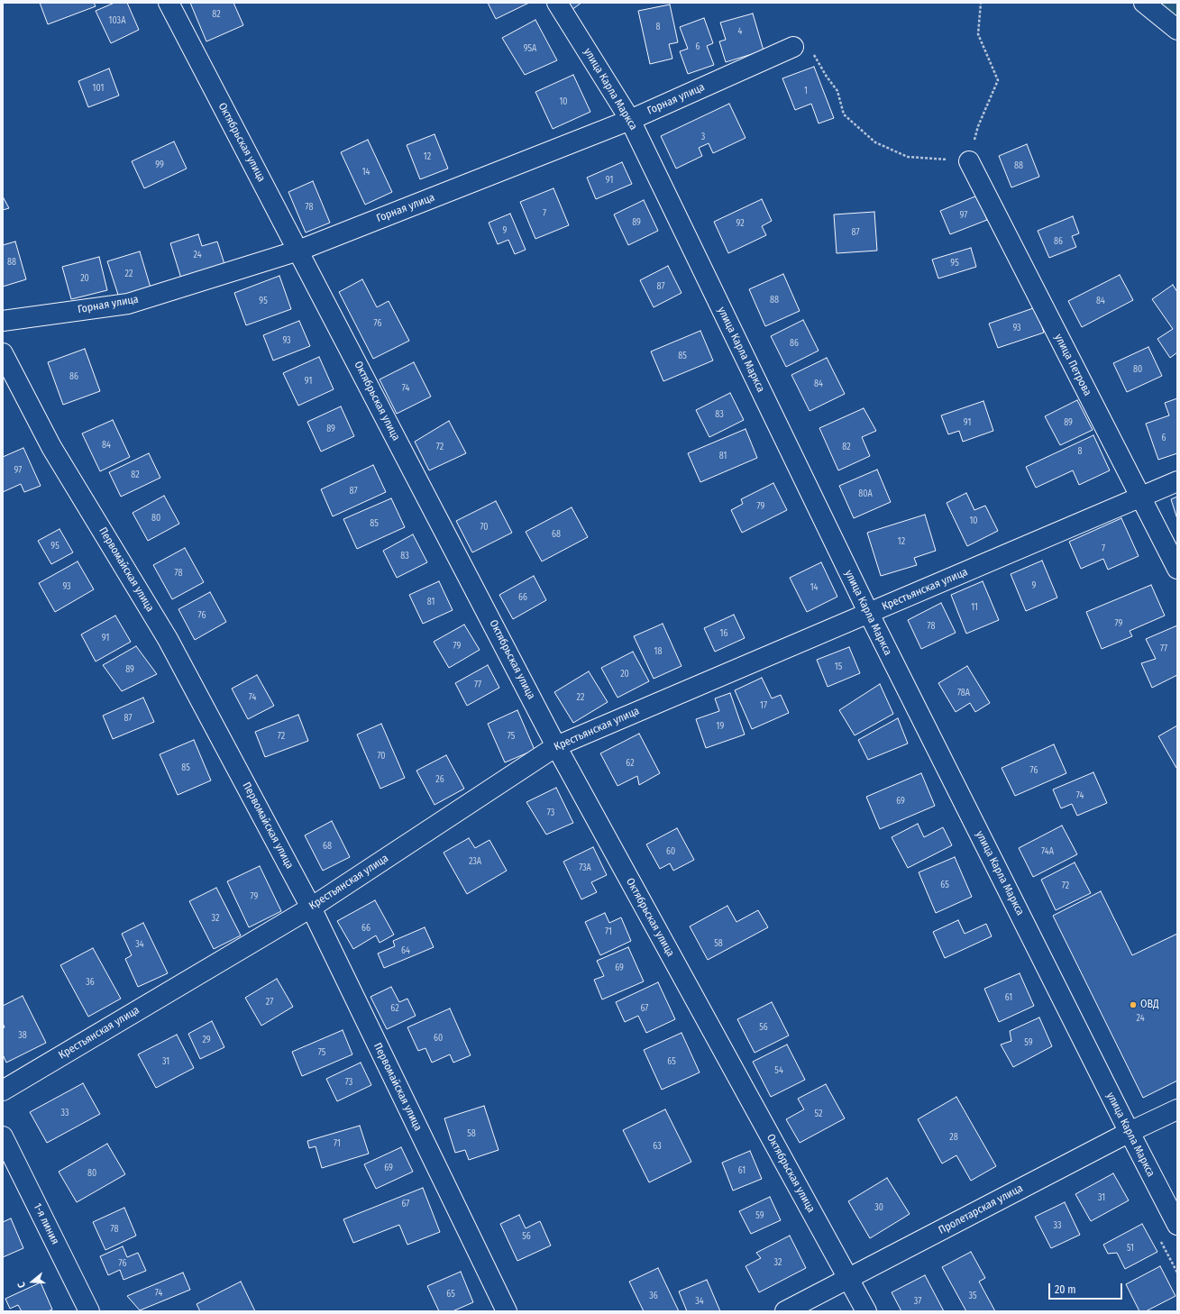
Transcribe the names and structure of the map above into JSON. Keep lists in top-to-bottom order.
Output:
{
  "streets": {
    "street": [
      "улица Карла Маркса",
      "Горная улица",
      "Октябрьская улица",
      "улица Петрова",
      "Первомайская улица",
      "Крестьянская улица",
      "Пролетарская улица",
      "1-я линия"
    ]
  },
  "crossings": [
    ["улица Карла Маркса", "Горная улица"],
    ["улица Карла Маркса", "Крестьянская улица"],
    ["улица Карла Маркса", "Пролетарская улица"],
    ["Горная улица", "Октябрьская улица"],
    ["Октябрьская улица", "Крестьянская улица"],
    ["Октябрьская улица", "Пролетарская улица"],
    ["улица Петрова", "Крестьянская улица"],
    ["Первомайская улица", "Крестьянская улица"]
  ],
  "places": ["ОВД"],
  "house_numbers": [
    "82",
    "103А",
    "8",
    "4",
    "6",
    "95А",
    "101",
    "1",
    "10",
    "3",
    "12",
    "99",
    "88",
    "14",
    "91",
    "78",
    "7",
    "97",
    "89",
    "92",
    "9",
    "87",
    "86",
    "24",
    "88",
    "95",
    "22",
    "20",
    "87",
    "88",
    "95",
    "84",
    "76",
    "93",
    "93",
    "86",
    "85",
    "80",
    "86",
    "91",
    "84",
    "74",
    "83",
    "91",
    "89",
    "89",
    "6",
    "84",
    "72",
    "82",
    "8",
    "81",
    "97",
    "82",
    "87",
    "80А",
    "79",
    "80",
    "10",
    "85",
    "70",
    "68",
    "12",
    "95",
    "7",
    "83",
    "78",
    "9",
    "93",
    "14",
    "66",
    "81",
    "11",
    "76",
    "79",
    "78",
    "16",
    "91",
    "79",
    "77",
    "18",
    "15",
    "89",
    "20",
    "77",
    "78А",
    "74",
    "22",
    "17",
    "87",
    "19",
    "72",
    "75",
    "70",
    "62",
    "85",
    "76",
    "26",
    "74",
    "69",
    "73",
    "68",
    "60",
    "74А",
    "23А",
    "73А",
    "65",
    "72",
    "79",
    "32",
    "66",
    "71",
    "58",
    "34",
    "64",
    "69",
    "36",
    "61",
    "27",
    "62",
    "67",
    "24",
    "56",
    "38",
    "60",
    "29",
    "59",
    "75",
    "31",
    "65",
    "54",
    "73",
    "33",
    "52",
    "58",
    "28",
    "71",
    "63",
    "69",
    "61",
    "80",
    "31",
    "67",
    "30",
    "59",
    "33",
    "78",
    "56",
    "51",
    "32",
    "76",
    "74",
    "65",
    "36",
    "35",
    "34",
    "37"
  ],
  "scale_bar": "20 m",
  "north": "left"
}
